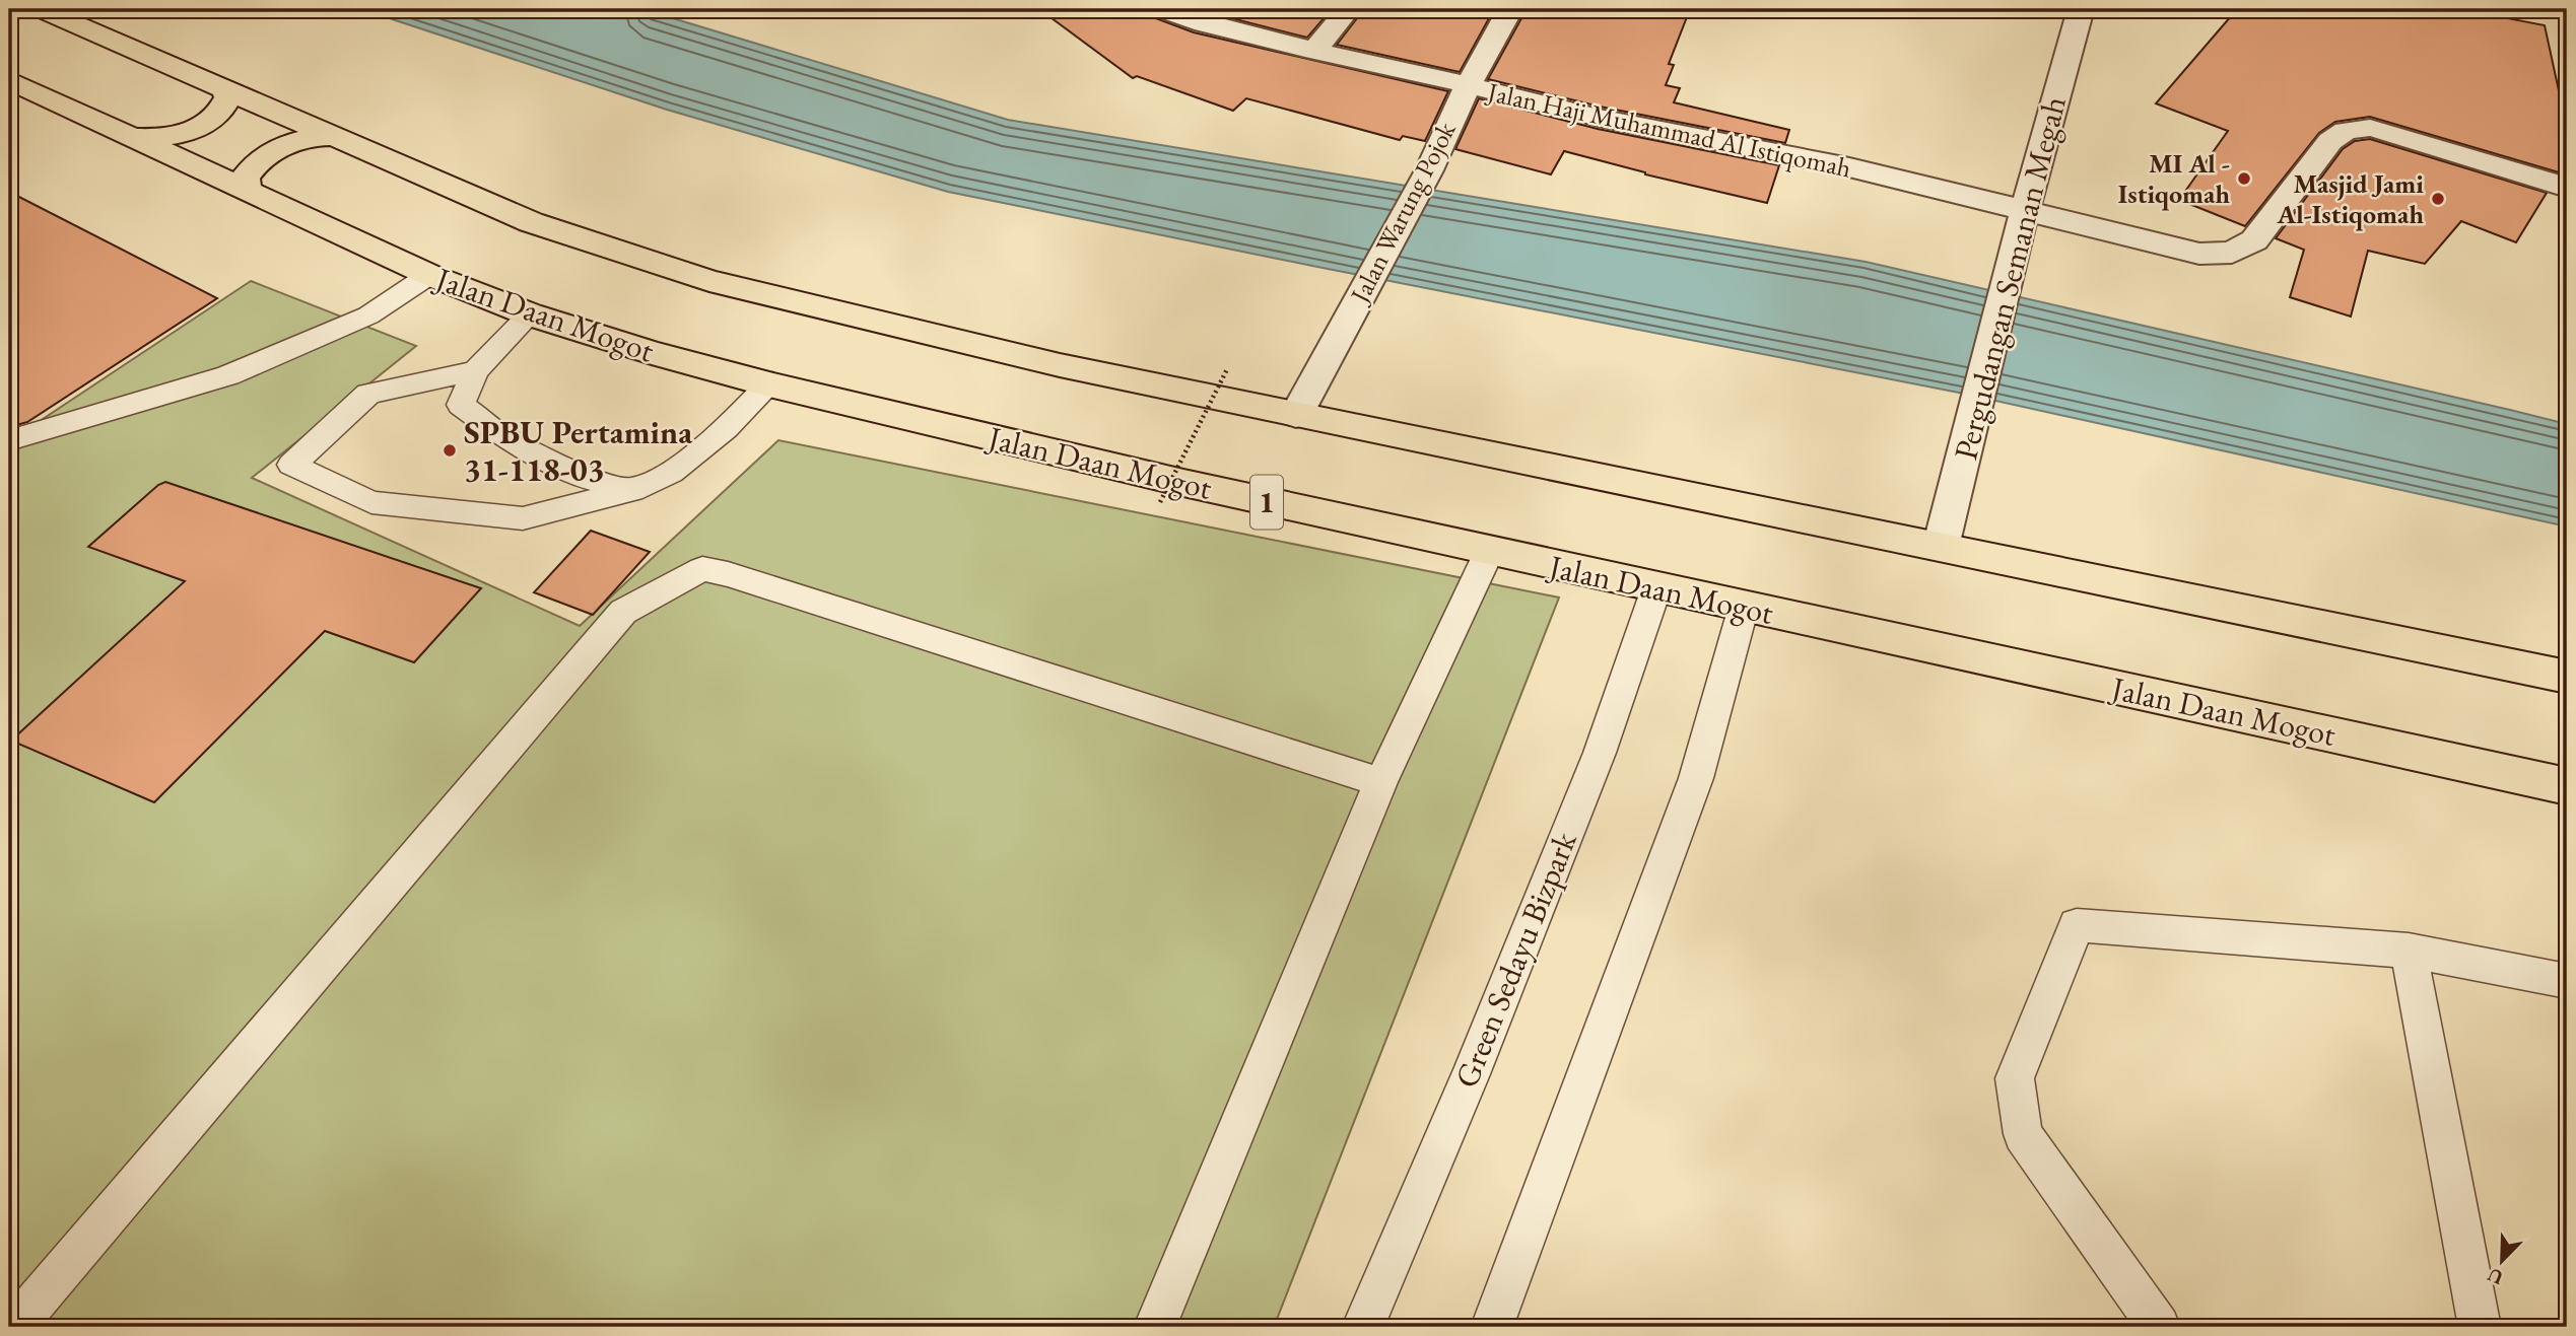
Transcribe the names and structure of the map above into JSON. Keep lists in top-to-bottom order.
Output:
{
  "streets": {
    "highway": ["Jalan Daan Mogot", "1"],
    "street": ["Jalan Haji Muhammad Al Istiqomah", "Jalan Warung Pojok", "Pergudangan Semanan Megah"],
    "lane": ["Green Sedayu Bizpark"]
  },
  "crossings": [
    ["Jalan Haji Muhammad Al Istiqomah", "Jalan Warung Pojok"],
    ["Jalan Haji Muhammad Al Istiqomah", "Pergudangan Semanan Megah"],
    ["Jalan Daan Mogot", "Green Sedayu Bizpark"]
  ],
  "places": ["MI Al - Istiqomah", "Masjid Jami Al-Istiqomah", "SPBU Pertamina 31-118-03"],
  "north": "bottom left"
}
